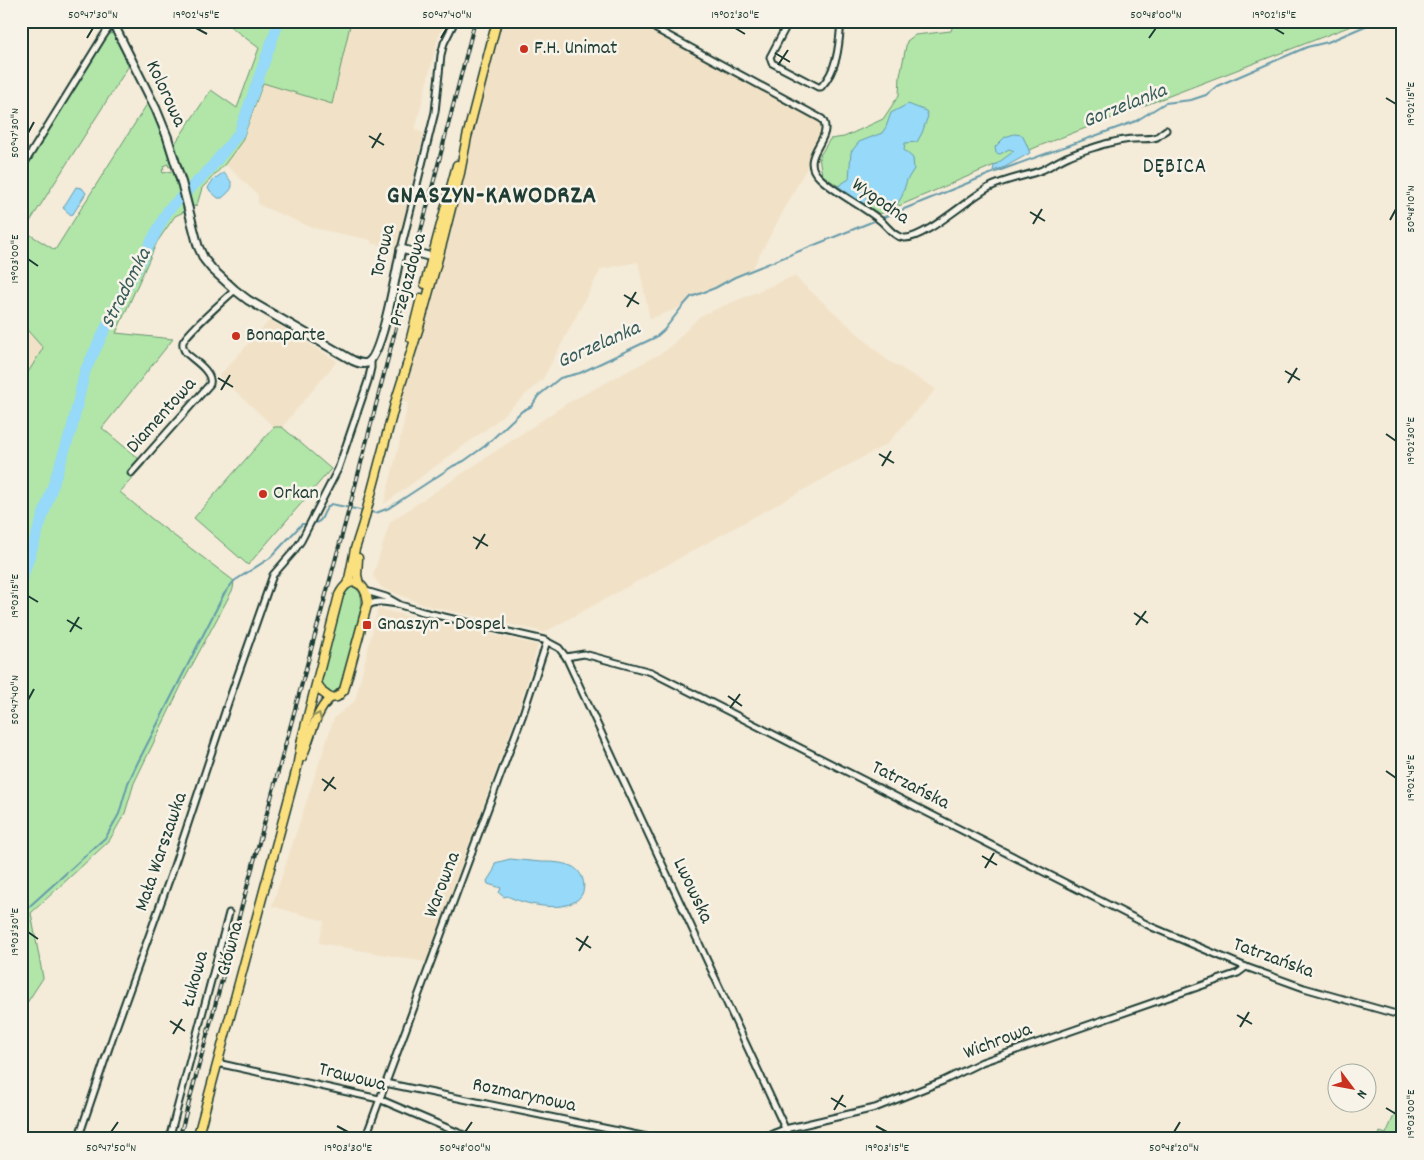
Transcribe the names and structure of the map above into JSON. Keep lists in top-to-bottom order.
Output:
{
  "streets": {
    "main road": ["Przejazdowa", "Główna"],
    "street": [
      "Kolorowa",
      "Wygodna",
      "Torowa",
      "Diamentowa",
      "Tatrzańska",
      "Mała Warszawka",
      "Warowna",
      "Lwowska",
      "Łukowa",
      "Wichrowa",
      "Trawowa",
      "Rozmarynowa"
    ]
  },
  "crossings": [
    ["Kolorowa", "Torowa"],
    ["Kolorowa", "Diamentowa"],
    ["Kolorowa", "Mała Warszawka"],
    ["Torowa", "Mała Warszawka"],
    ["Przejazdowa", "Główna"],
    ["Tatrzańska", "Lwowska"],
    ["Tatrzańska", "Wichrowa"],
    ["Warowna", "Trawowa"],
    ["Warowna", "Rozmarynowa"],
    ["Lwowska", "Wichrowa"],
    ["Główna", "Trawowa"]
  ],
  "districts": ["DĘBICA", "GNASZYN-KAWODRZA"],
  "water": ["Gorzelanka", "Stradomka"],
  "places": {
    "other": ["F.H. Unimat", "Bonaparte", "Orkan"],
    "transit": ["Gnaszyn - Dospel"]
  },
  "north": "bottom right",
  "coordinates": [
    "50°47'30\"N",
    "19°02'45\"E",
    "50°47'40\"N",
    "19°02'30\"E",
    "50°48'00\"N",
    "19°02'15\"E",
    "50°48'10\"N",
    "19°03'00\"E",
    "19°03'15\"E",
    "19°03'30\"E",
    "50°47'50\"N",
    "50°48'20\"N"
  ]
}
